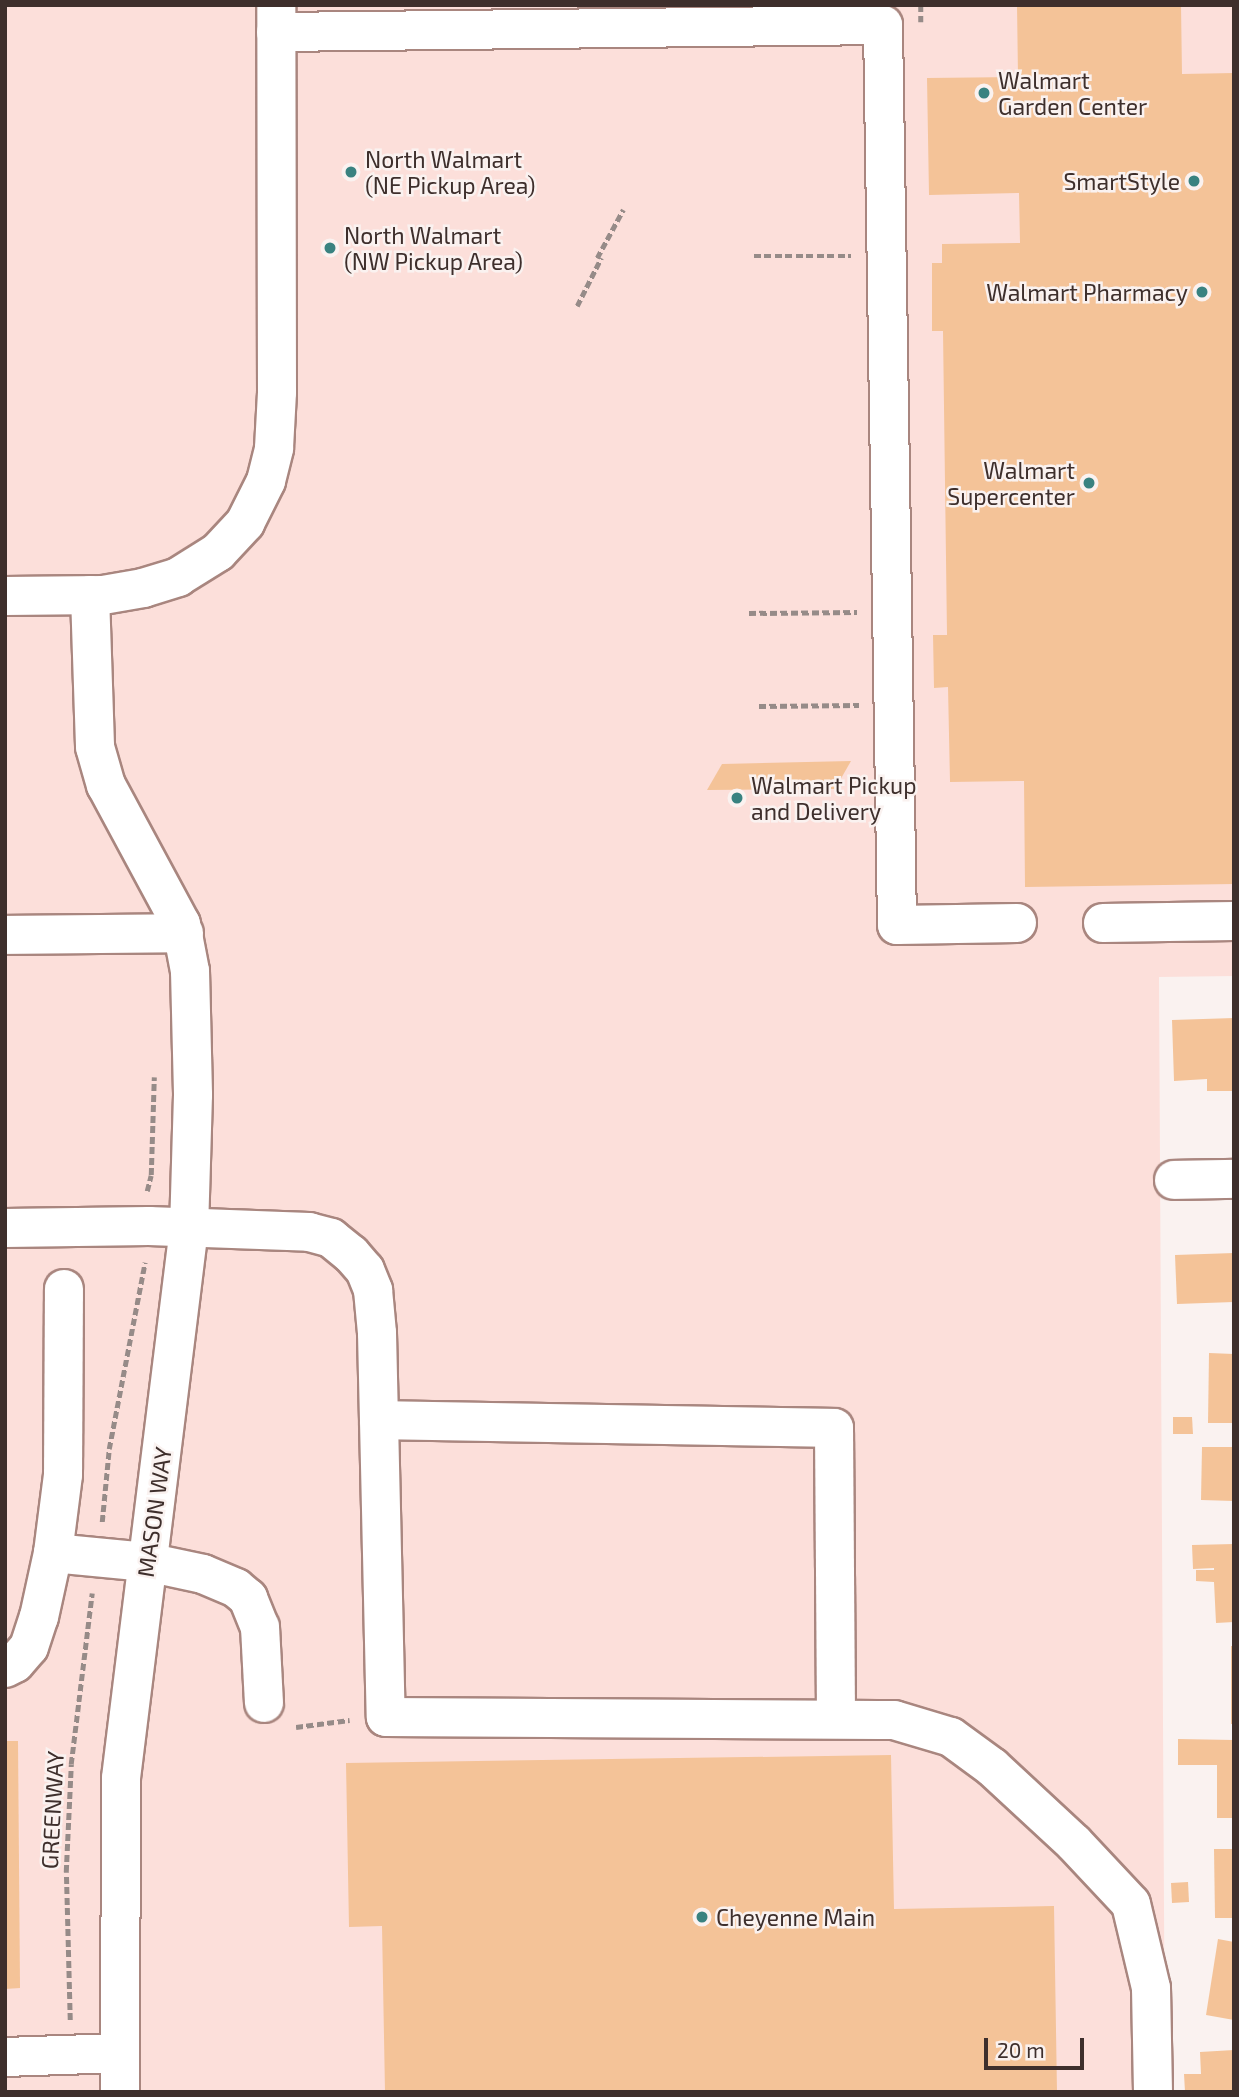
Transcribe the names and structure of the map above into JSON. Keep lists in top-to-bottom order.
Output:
{
  "streets": {
    "street": ["MASON WAY"],
    "path": ["GREENWAY"]
  },
  "places": [
    "Walmart Garden Center",
    "North Walmart (NE Pickup Area)",
    "SmartStyle",
    "North Walmart (NW Pickup Area)",
    "Walmart Pharmacy",
    "Walmart Supercenter",
    "Walmart Pickup and Delivery",
    "Cheyenne Main"
  ],
  "scale_bar": "20 m"
}
